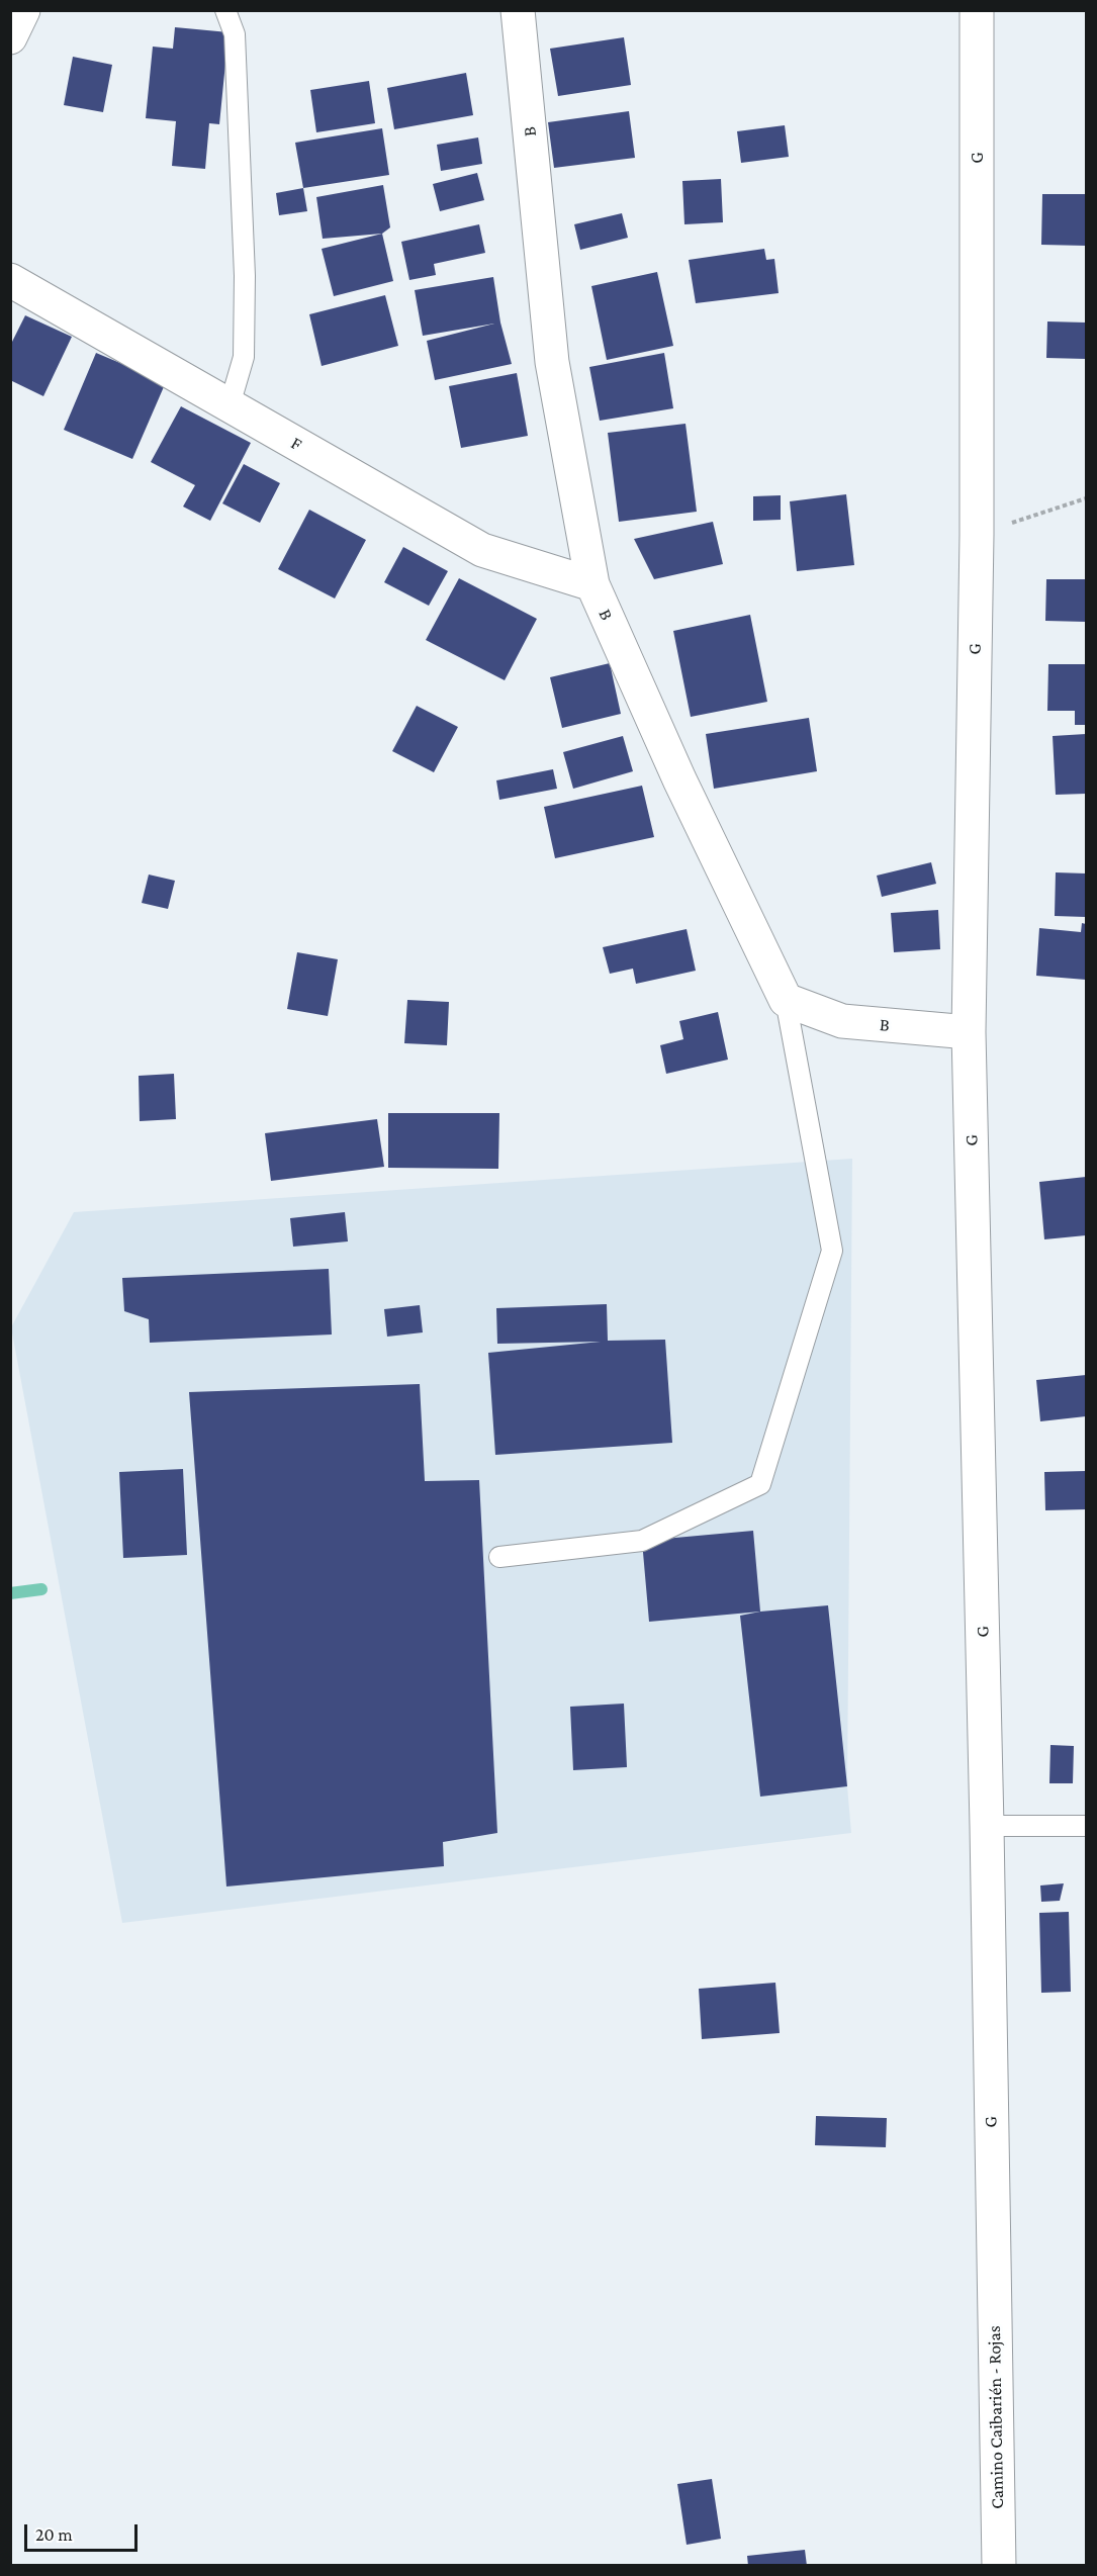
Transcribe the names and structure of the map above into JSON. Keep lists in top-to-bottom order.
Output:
{
  "streets": {
    "street": [
      "B",
      "G",
      "F",
      "Camino Caibarién - Rojas"
    ]
  },
  "crossings": [
    ["B", "G"],
    ["B", "F"],
    ["G", "Camino Caibarién - Rojas"]
  ],
  "scale_bar": "20 m"
}
